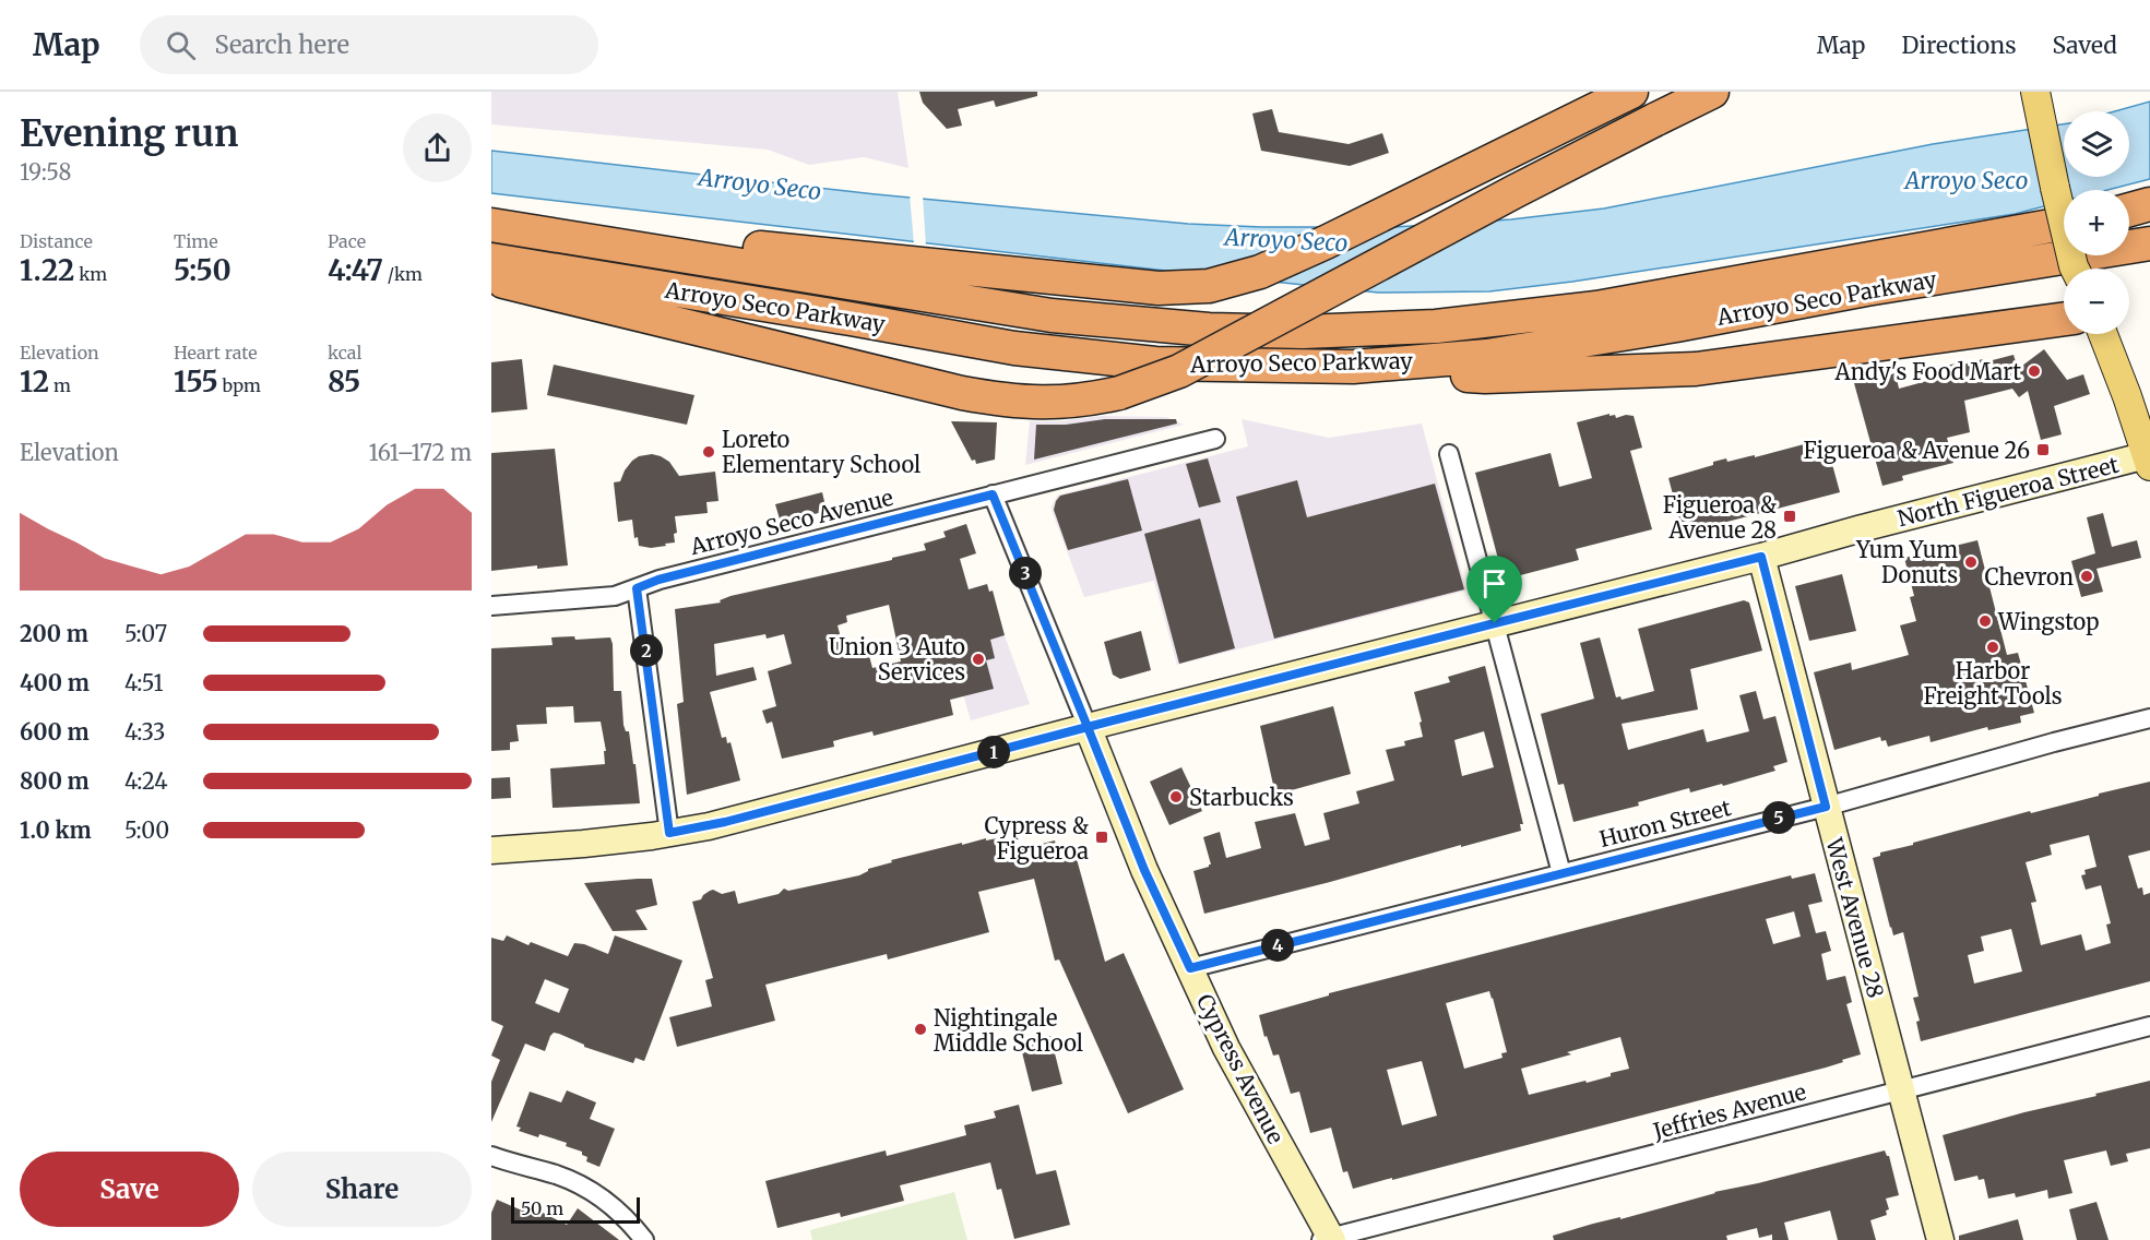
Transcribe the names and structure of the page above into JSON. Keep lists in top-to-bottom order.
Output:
{
  "streets": {
    "highway": ["Arroyo Seco Parkway"],
    "main road": ["North Figueroa Street", "West Avenue 28", "Cypress Avenue"],
    "street": ["Arroyo Seco Avenue", "Huron Street", "Jeffries Avenue"]
  },
  "crossings": [
    ["North Figueroa Street", "West Avenue 28"],
    ["North Figueroa Street", "Cypress Avenue"],
    ["Arroyo Seco Avenue", "Cypress Avenue"],
    ["Huron Street", "West Avenue 28"],
    ["Huron Street", "Cypress Avenue"],
    ["West Avenue 28", "Jeffries Avenue"],
    ["Cypress Avenue", "Jeffries Avenue"]
  ],
  "water": ["Arroyo Seco"],
  "places": {
    "other": [
      "Andy's Food Mart",
      "Loreto Elementary School",
      "Yum Yum Donuts",
      "Chevron",
      "Wingstop",
      "Harbor Freight Tools",
      "Union 3 Auto Services",
      "Starbucks",
      "Nightingale Middle School"
    ],
    "transit": ["Figueroa & Avenue 26", "Figueroa & Avenue 28", "Cypress & Figueroa"]
  },
  "scale_bar": "50 m",
  "page": {
    "header": "Map",
    "search": "Search here",
    "nav": ["Map", "Directions", "Saved"],
    "heading": ["Evening run", "19:58"],
    "map_buttons": ["+", "−"],
    "stats": [
      ["Distance", "1.22 km"],
      ["Time", "5:50"],
      ["Pace", "4:47 /km"],
      ["Elevation", "12 m"],
      ["Heart rate", "155 bpm"],
      ["kcal", "85"]
    ],
    "chart": ["Elevation", "161–172 m"],
    "pins": [
      "3",
      "2",
      "1",
      "5",
      "4"
    ],
    "list": [
      {
        "name": "200 m",
        "note": "5:07"
      },
      {
        "name": "400 m",
        "note": "4:51"
      },
      {
        "name": "600 m",
        "note": "4:33"
      },
      {
        "name": "800 m",
        "note": "4:24"
      },
      {
        "name": "1.0 km",
        "note": "5:00"
      }
    ],
    "buttons": ["Save", "Share"],
    "scale": "50 m"
  }
}
